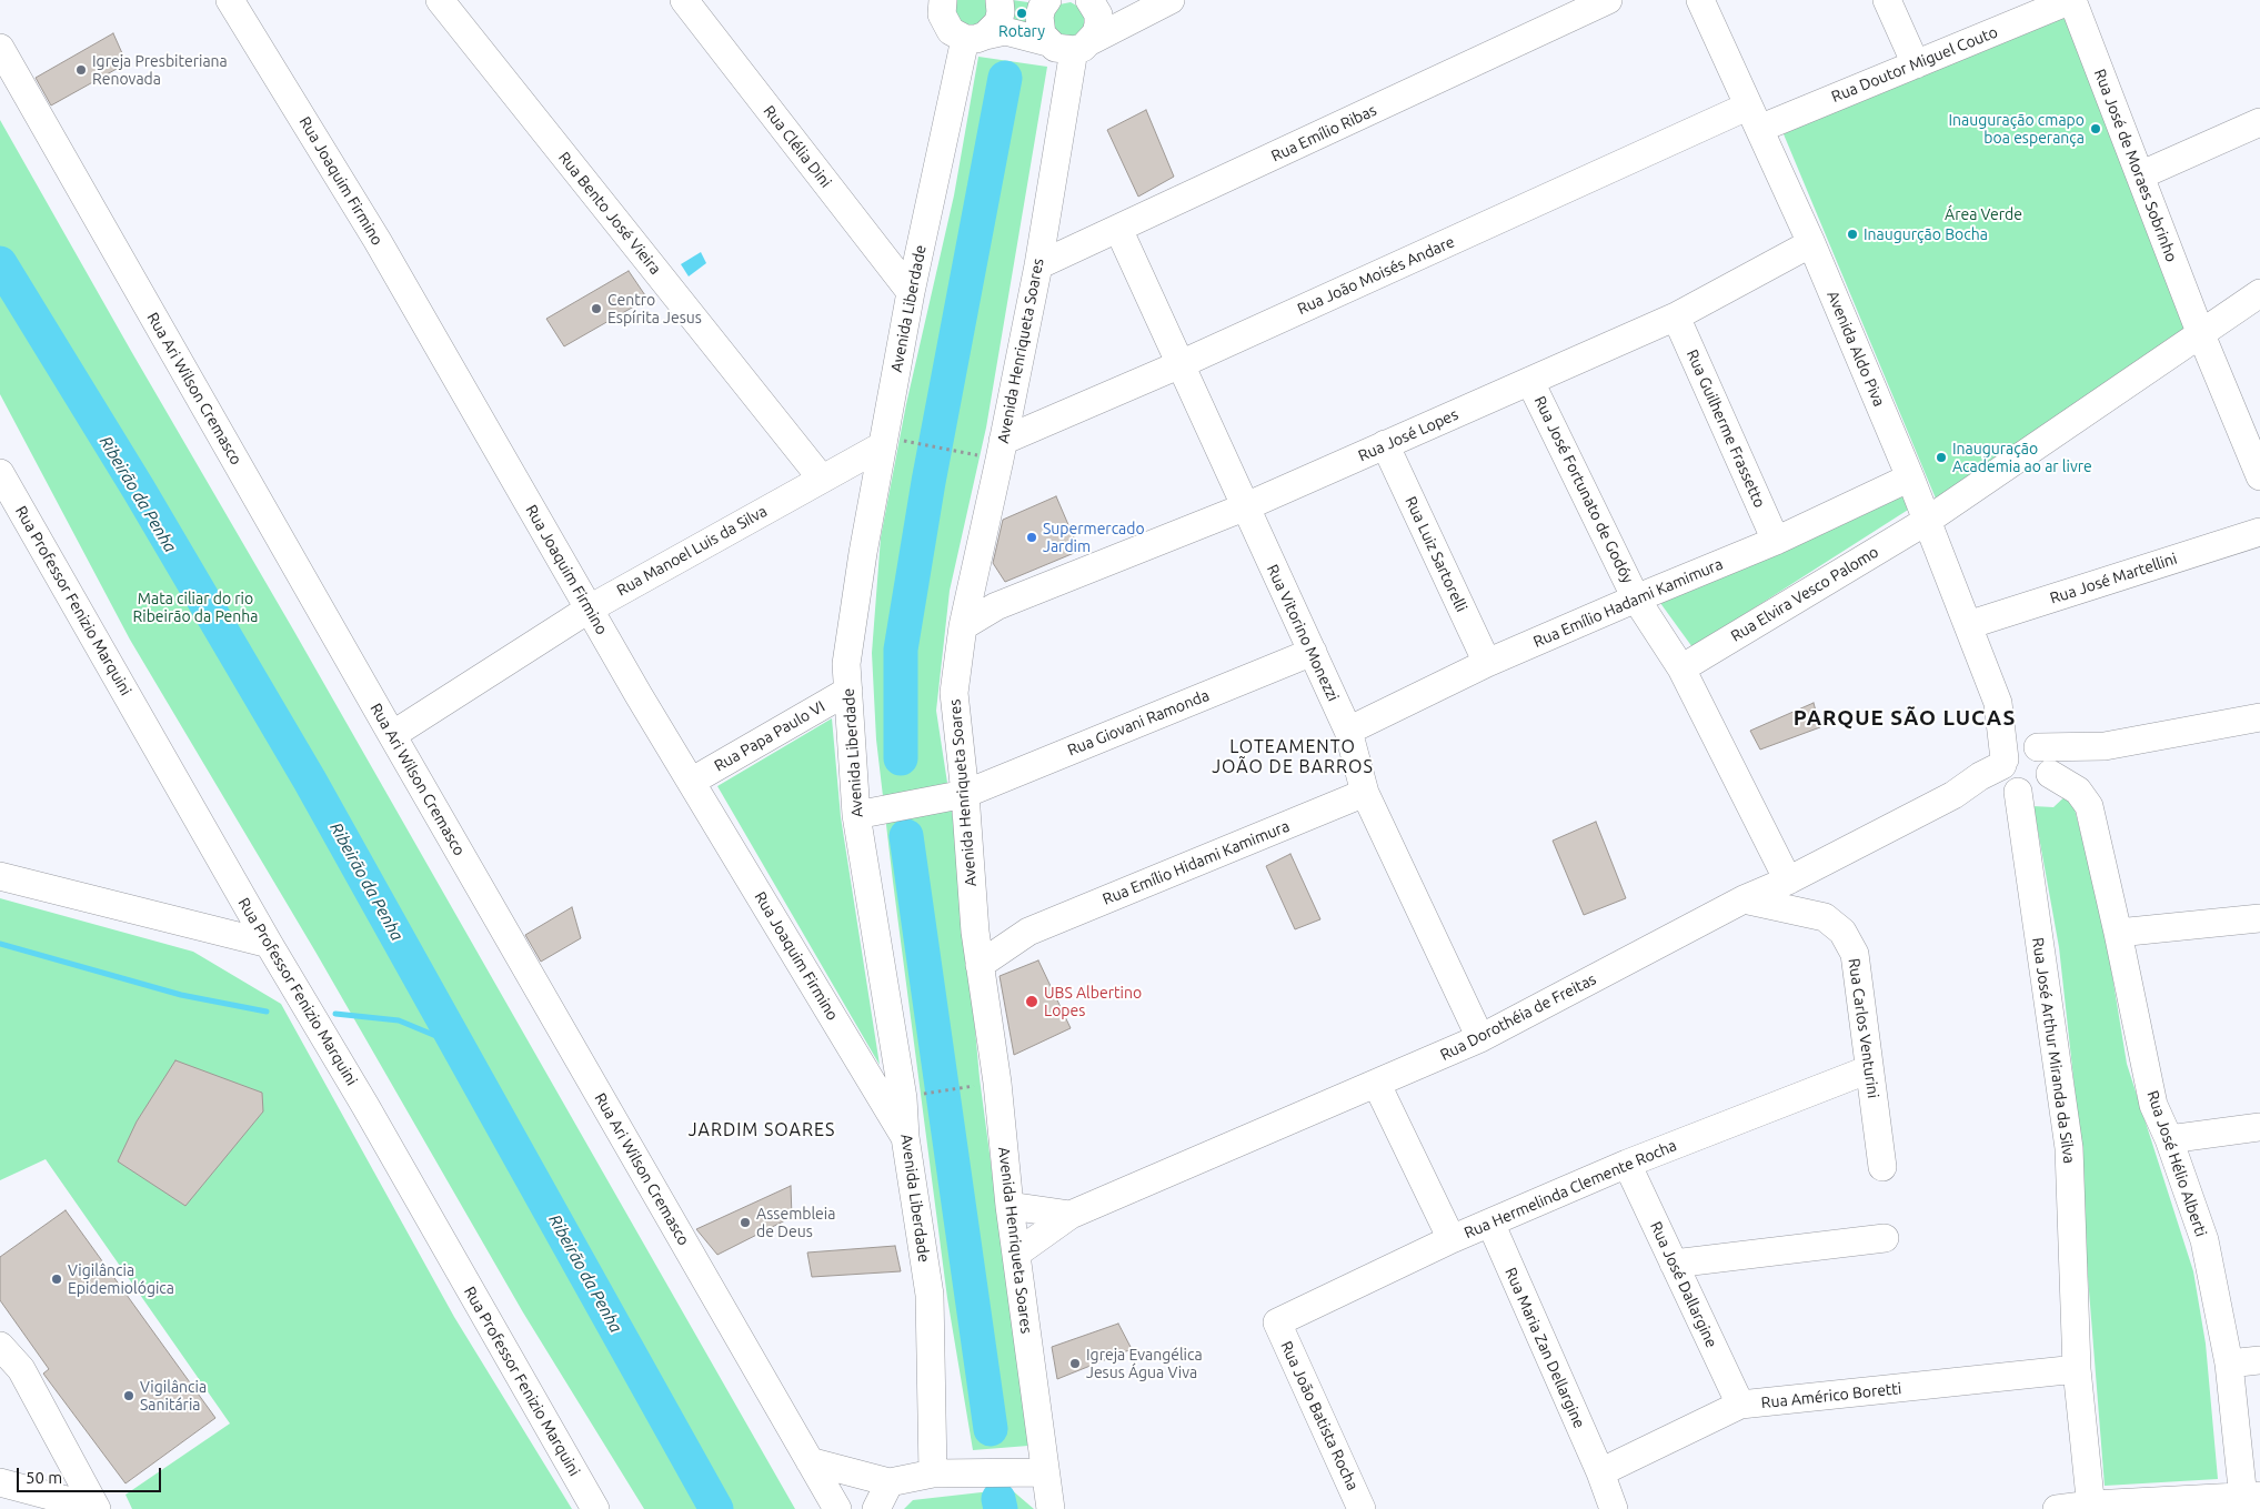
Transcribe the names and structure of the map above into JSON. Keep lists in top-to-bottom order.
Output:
{
  "streets": {
    "street": [
      "Rua Doutor Miguel Couto",
      "Rua Emílio Ribas",
      "Rua Clélia Dini",
      "Rua José de Moraes Sobrinho",
      "Rua Joaquim Firmino",
      "Rua Bento José Vieira",
      "Rua João Moisés Andare",
      "Avenida Liberdade",
      "Avenida Aldo Piva",
      "Avenida Henriqueta Soares",
      "Rua Ari Wilson Cremasco",
      "Rua Guilherme Frassetto",
      "Rua José Lopes",
      "Rua José Fortunato de Godóy",
      "Rua Manoel Luis da Silva",
      "Rua Luiz Sartorelli",
      "Rua José Martellini",
      "Rua Elvira Vesco Palomo",
      "Rua Professor Fenizio Marquini",
      "Rua Emílio Hadami Kamimura",
      "Rua Vitorino Monezzi",
      "Rua Giovani Ramonda",
      "Rua Papa Paulo VI",
      "Rua Emílio Hidami Kamimura",
      "Rua Dorothéia de Freitas",
      "Rua Carlos Venturini",
      "Rua José Arthur Miranda da Silva",
      "Rua José Hélio Alberti",
      "Rua Hermelinda Clemente Rocha",
      "Rua José Dallargine",
      "Rua Maria Zan Dellargine",
      "Rua Américo Boretti",
      "Rua João Batista Rocha"
    ]
  },
  "crossings": [
    ["Rua Doutor Miguel Couto", "Rua José de Moraes Sobrinho"],
    ["Rua Doutor Miguel Couto", "Rua João Moisés Andare"],
    ["Rua Doutor Miguel Couto", "Avenida Aldo Piva"],
    ["Rua Emílio Ribas", "Avenida Henriqueta Soares"],
    ["Rua Emílio Ribas", "Rua Vitorino Monezzi"],
    ["Rua Clélia Dini", "Avenida Liberdade"],
    ["Rua José de Moraes Sobrinho", "Rua Elvira Vesco Palomo"],
    ["Rua Joaquim Firmino", "Avenida Liberdade"],
    ["Rua Joaquim Firmino", "Rua Manoel Luis da Silva"],
    ["Rua Joaquim Firmino", "Rua Papa Paulo VI"],
    ["Rua Bento José Vieira", "Rua Manoel Luis da Silva"],
    ["Rua João Moisés Andare", "Avenida Aldo Piva"],
    ["Rua João Moisés Andare", "Avenida Henriqueta Soares"],
    ["Rua João Moisés Andare", "Rua Vitorino Monezzi"],
    ["Avenida Liberdade", "Rua Manoel Luis da Silva"],
    ["Avenida Liberdade", "Rua Giovani Ramonda"],
    ["Avenida Liberdade", "Rua Papa Paulo VI"],
    ["Avenida Aldo Piva", "Rua José Lopes"],
    ["Avenida Aldo Piva", "Rua José Martellini"],
    ["Avenida Aldo Piva", "Rua Elvira Vesco Palomo"],
    ["Avenida Aldo Piva", "Rua Emílio Hadami Kamimura"],
    ["Avenida Aldo Piva", "Rua Dorothéia de Freitas"],
    ["Avenida Aldo Piva", "Rua José Arthur Miranda da Silva"],
    ["Avenida Aldo Piva", "Rua José Hélio Alberti"],
    ["Avenida Henriqueta Soares", "Rua José Lopes"],
    ["Avenida Henriqueta Soares", "Rua Giovani Ramonda"],
    ["Avenida Henriqueta Soares", "Rua Emílio Hidami Kamimura"],
    ["Avenida Henriqueta Soares", "Rua Dorothéia de Freitas"],
    ["Rua Ari Wilson Cremasco", "Rua Manoel Luis da Silva"],
    ["Rua Guilherme Frassetto", "Rua José Lopes"],
    ["Rua Guilherme Frassetto", "Rua Emílio Hadami Kamimura"],
    ["Rua José Lopes", "Rua José Fortunato de Godóy"],
    ["Rua José Lopes", "Rua Luiz Sartorelli"],
    ["Rua José Lopes", "Rua Vitorino Monezzi"],
    ["Rua José Fortunato de Godóy", "Rua Emílio Hadami Kamimura"],
    ["Rua Luiz Sartorelli", "Rua Emílio Hadami Kamimura"],
    ["Rua Emílio Hadami Kamimura", "Rua Vitorino Monezzi"],
    ["Rua Vitorino Monezzi", "Rua Giovani Ramonda"],
    ["Rua Vitorino Monezzi", "Rua Emílio Hidami Kamimura"],
    ["Rua Vitorino Monezzi", "Rua Dorothéia de Freitas"],
    ["Rua Dorothéia de Freitas", "Rua Carlos Venturini"],
    ["Rua Dorothéia de Freitas", "Rua José Arthur Miranda da Silva"],
    ["Rua Dorothéia de Freitas", "Rua José Hélio Alberti"],
    ["Rua Carlos Venturini", "Rua Hermelinda Clemente Rocha"],
    ["Rua José Arthur Miranda da Silva", "Rua José Hélio Alberti"],
    ["Rua José Arthur Miranda da Silva", "Rua Américo Boretti"],
    ["Rua Hermelinda Clemente Rocha", "Rua José Dallargine"],
    ["Rua Hermelinda Clemente Rocha", "Rua Maria Zan Dellargine"],
    ["Rua Hermelinda Clemente Rocha", "Rua João Batista Rocha"],
    ["Rua José Dallargine", "Rua Américo Boretti"],
    ["Rua Maria Zan Dellargine", "Rua Américo Boretti"]
  ],
  "districts": ["PARQUE SÃO LUCAS", "LOTEAMENTO JOÃO DE BARROS", "JARDIM SOARES"],
  "water": ["Ribeirão da Penha"],
  "parks": ["Área Verde", "Mata ciliar do rio Ribeirão da Penha"],
  "places": [
    "Rotary",
    "Igreja Presbiteriana Renovada",
    "Inauguração cmapo boa esperança",
    "Inaugurção Bocha",
    "Centro Espírita Jesus",
    "Inauguração Academia ao ar livre",
    "Supermercado Jardim",
    "UBS Albertino Lopes",
    "Assembleia de Deus",
    "Vigilância Epidemiológica",
    "Igreja Evangélica Jesus Água Viva",
    "Vigilância Sanitária"
  ],
  "scale_bar": "50 m"
}
